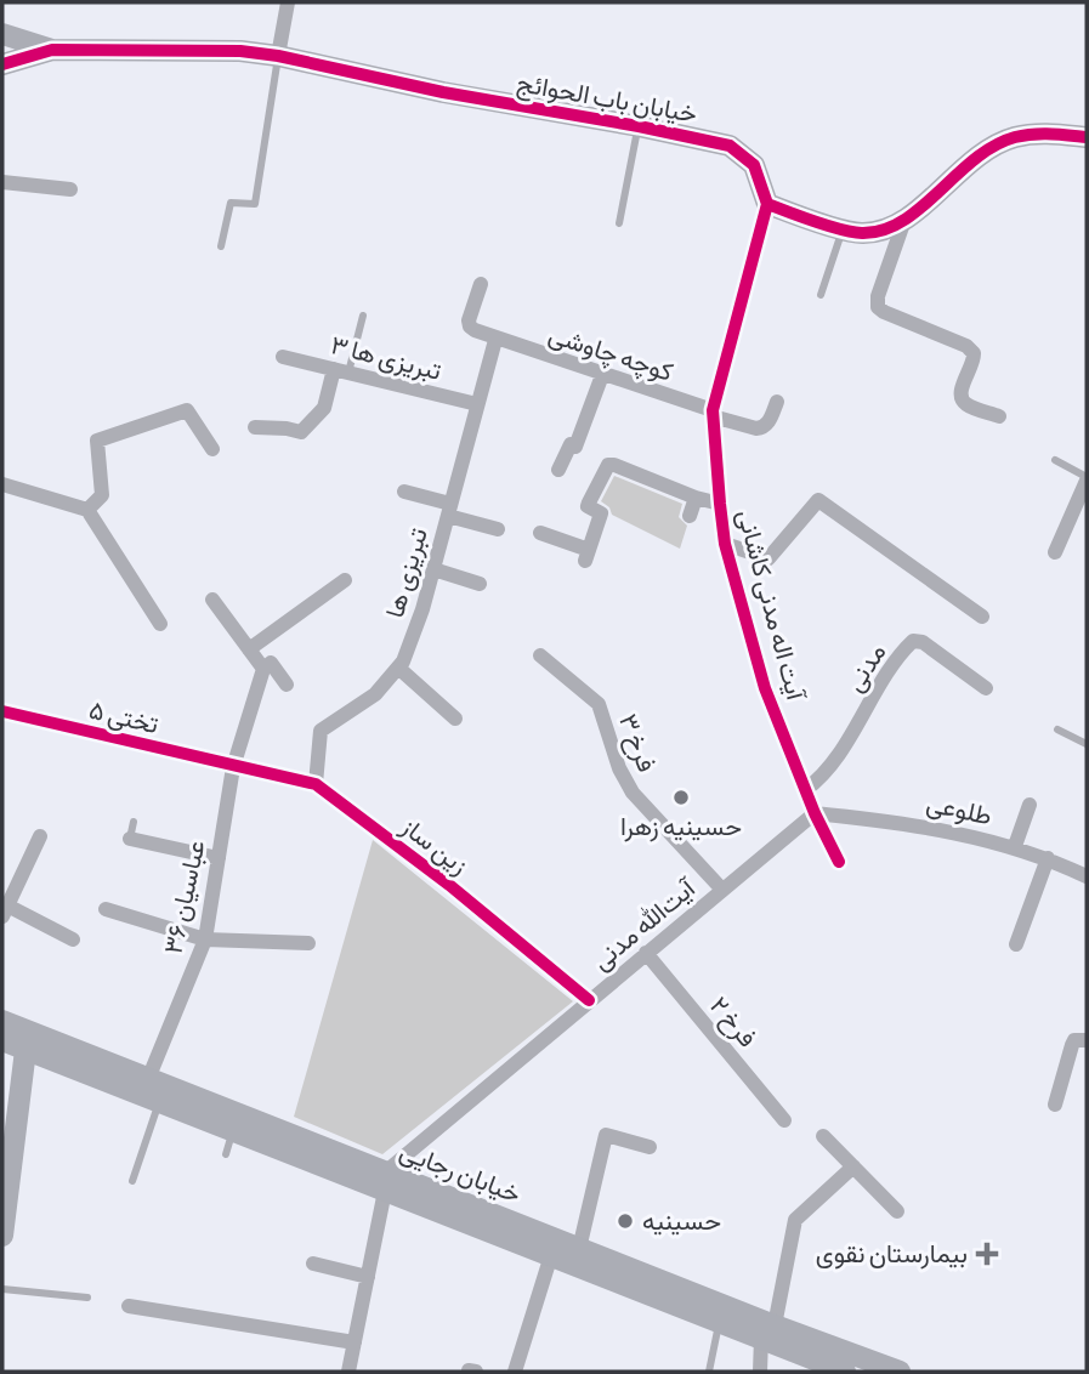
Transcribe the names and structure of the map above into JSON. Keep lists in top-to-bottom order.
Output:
{
  "streets": {
    "main road": ["خیابان باب الحوائج", "خیابان رجایی"],
    "street": [
      "کوچه چاوشی",
      "تبریزی ها ۳",
      "تبریزی ها",
      "آیت اله مدنی کاشانی",
      "مدنی",
      "تختی ۵",
      "فرخ ۳",
      "طلوعی",
      "زین ساز",
      "عباسیان ۳۶",
      "آیت‌الله مدنی",
      "فرخ ۲"
    ]
  },
  "crossings": [
    ["خیابان باب الحوائج", "آیت اله مدنی کاشانی"],
    ["کوچه چاوشی", "تبریزی ها"],
    ["کوچه چاوشی", "آیت اله مدنی کاشانی"],
    ["تبریزی ها ۳", "تبریزی ها"],
    ["تبریزی ها", "زین ساز"],
    ["آیت اله مدنی کاشانی", "مدنی"],
    ["آیت اله مدنی کاشانی", "طلوعی"],
    ["آیت اله مدنی کاشانی", "آیت‌الله مدنی"],
    ["تختی ۵", "زین ساز"],
    ["تختی ۵", "عباسیان ۳۶"],
    ["فرخ ۳", "آیت‌الله مدنی"],
    ["طلوعی", "آیت‌الله مدنی"],
    ["زین ساز", "عباسیان ۳۶"],
    ["زین ساز", "آیت‌الله مدنی"],
    ["عباسیان ۳۶", "خیابان رجایی"],
    ["آیت‌الله مدنی", "فرخ ۲"],
    ["آیت‌الله مدنی", "خیابان رجایی"]
  ],
  "places": {
    "other": ["حسینیه زهرا", "حسینیه"],
    "health": ["بیمارستان نقوی"]
  }
}
